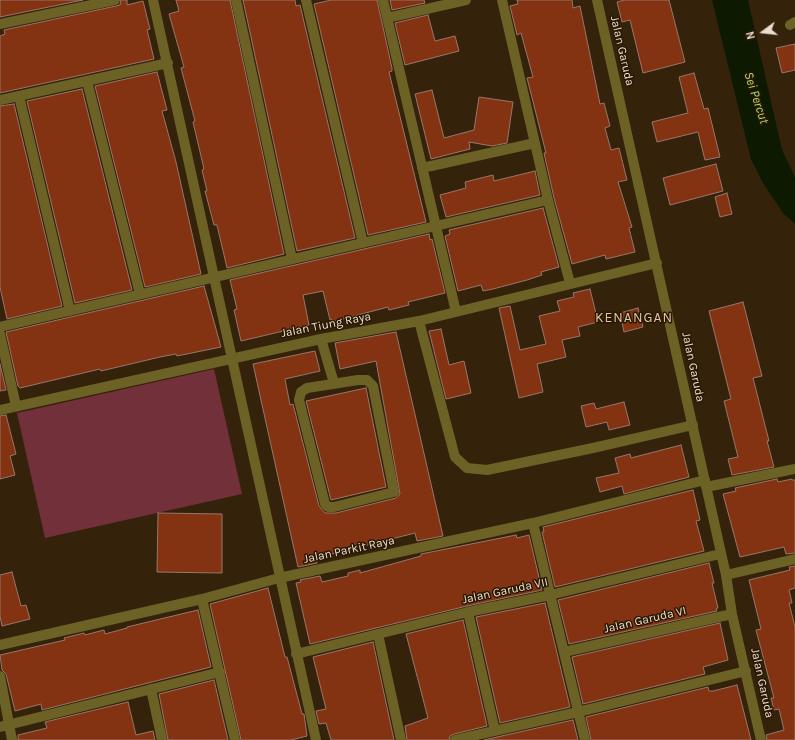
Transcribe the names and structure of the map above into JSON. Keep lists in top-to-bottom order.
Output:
{
  "streets": {
    "street": [
      "Jalan Garuda",
      "Jalan Tiung Raya",
      "Jalan Parkit Raya",
      "Jalan Garuda VII",
      "Jalan Garuda VI"
    ]
  },
  "crossings": [
    ["Jalan Garuda", "Jalan Tiung Raya"],
    ["Jalan Garuda", "Jalan Parkit Raya"],
    ["Jalan Garuda", "Jalan Garuda VII"],
    ["Jalan Garuda", "Jalan Garuda VI"]
  ],
  "districts": ["KENANGAN"],
  "water": ["Sei Percut"],
  "north": "left"
}
